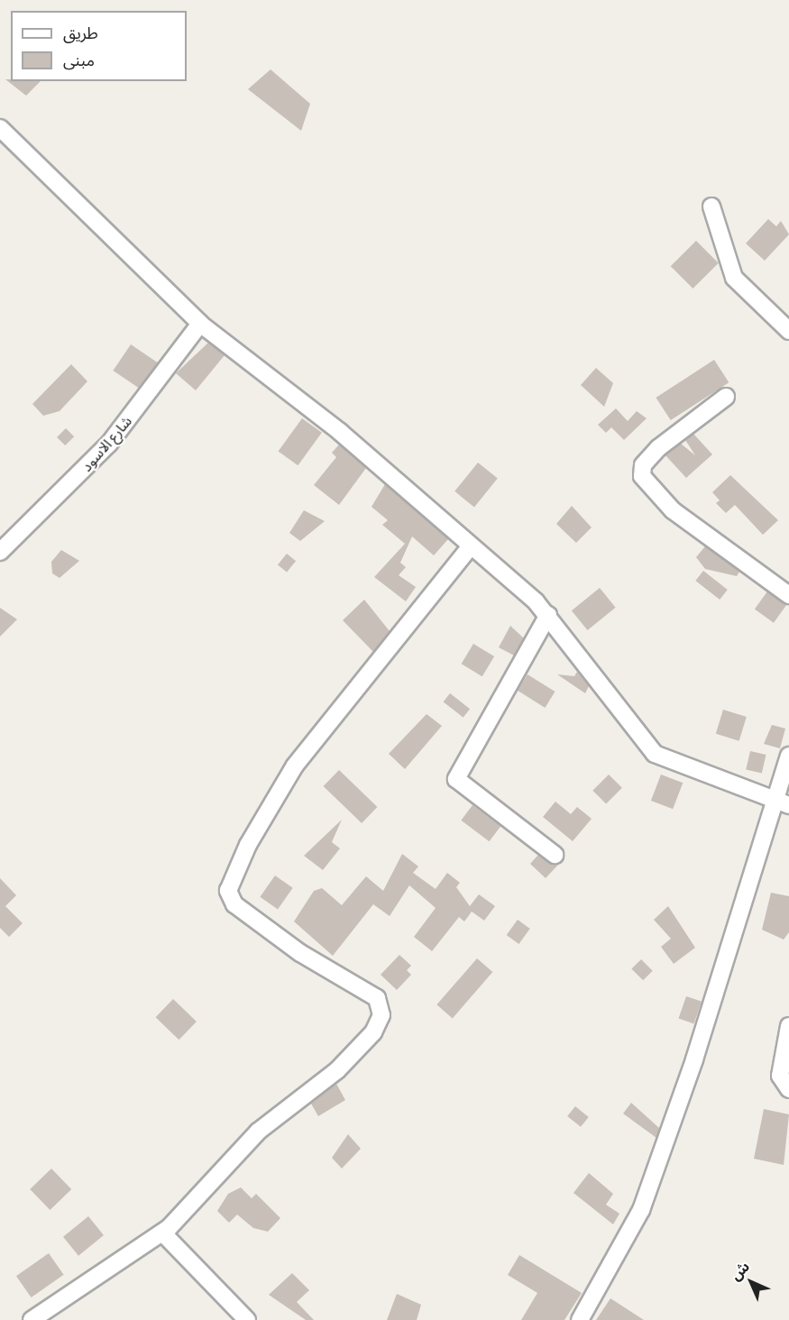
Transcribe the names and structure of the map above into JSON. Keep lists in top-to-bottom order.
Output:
{
  "streets": {
    "street": ["شارع الاسود"]
  },
  "legend": ["طريق", "مبنى"],
  "north": "top left"
}
